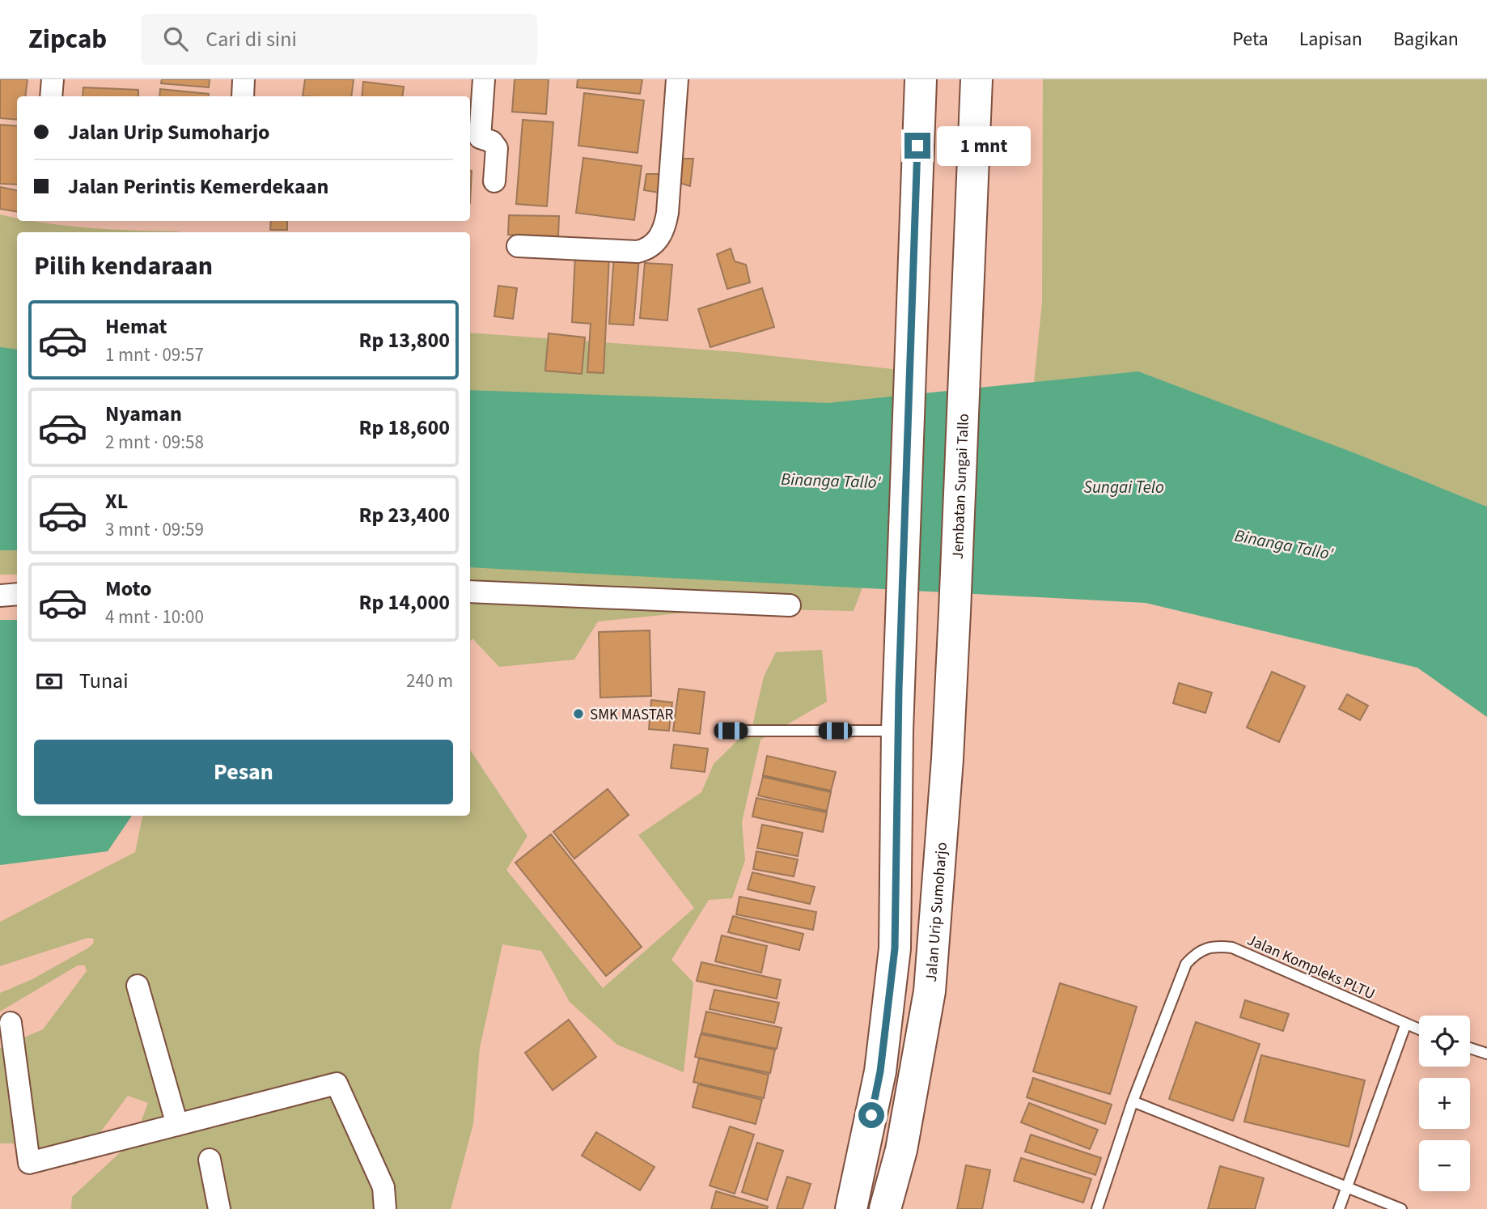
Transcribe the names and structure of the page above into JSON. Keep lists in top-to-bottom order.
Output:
{
  "streets": {
    "highway": ["Jembatan Sungai Tallo", "Jalan Urip Sumoharjo"],
    "lane": ["Jalan Kompleks PLTU"]
  },
  "crossings": [
    ["Jembatan Sungai Tallo", "Jalan Urip Sumoharjo"]
  ],
  "water": ["Binanga Tallo'", "Sungai Telo"],
  "places": ["SMK MASTAR"],
  "page": {
    "header": "Zipcab",
    "search": "Cari di sini",
    "nav": ["Peta", "Lapisan", "Bagikan"],
    "banner": ["Jalan Urip Sumoharjo", "Jalan Perintis Kemerdekaan"],
    "bubble": "1 mnt",
    "heading": "Pilih kendaraan",
    "list": [
      {
        "name": "Hemat",
        "note": "1 mnt · 09:57",
        "value": "Rp 13,800"
      },
      {
        "name": "Nyaman",
        "note": "2 mnt · 09:58",
        "value": "Rp 18,600"
      },
      {
        "name": "XL",
        "note": "3 mnt · 09:59",
        "value": "Rp 23,400"
      },
      {
        "name": "Moto",
        "note": "4 mnt · 10:00",
        "value": "Rp 14,000"
      }
    ],
    "pay": ["Tunai", "240 m"],
    "buttons": "Pesan",
    "map_buttons": ["+", "−"]
  }
}
